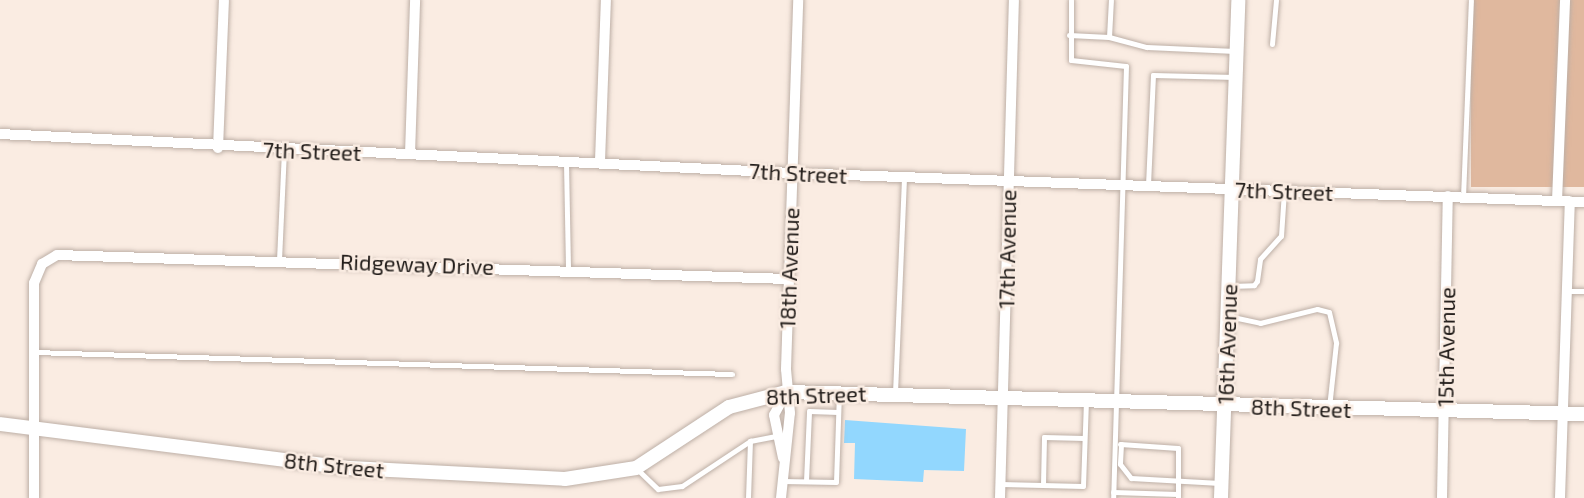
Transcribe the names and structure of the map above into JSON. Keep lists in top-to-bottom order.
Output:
{
  "streets": {
    "main road": ["16th Avenue", "8th Street"],
    "street": [
      "7th Street",
      "17th Avenue",
      "Ridgeway Drive",
      "18th Avenue",
      "15th Avenue"
    ]
  },
  "crossings": [
    ["7th Street", "17th Avenue"],
    ["7th Street", "18th Avenue"],
    ["7th Street", "16th Avenue"],
    ["7th Street", "15th Avenue"],
    ["17th Avenue", "8th Street"],
    ["Ridgeway Drive", "18th Avenue"],
    ["18th Avenue", "8th Street"],
    ["16th Avenue", "8th Street"],
    ["15th Avenue", "8th Street"]
  ]
}
